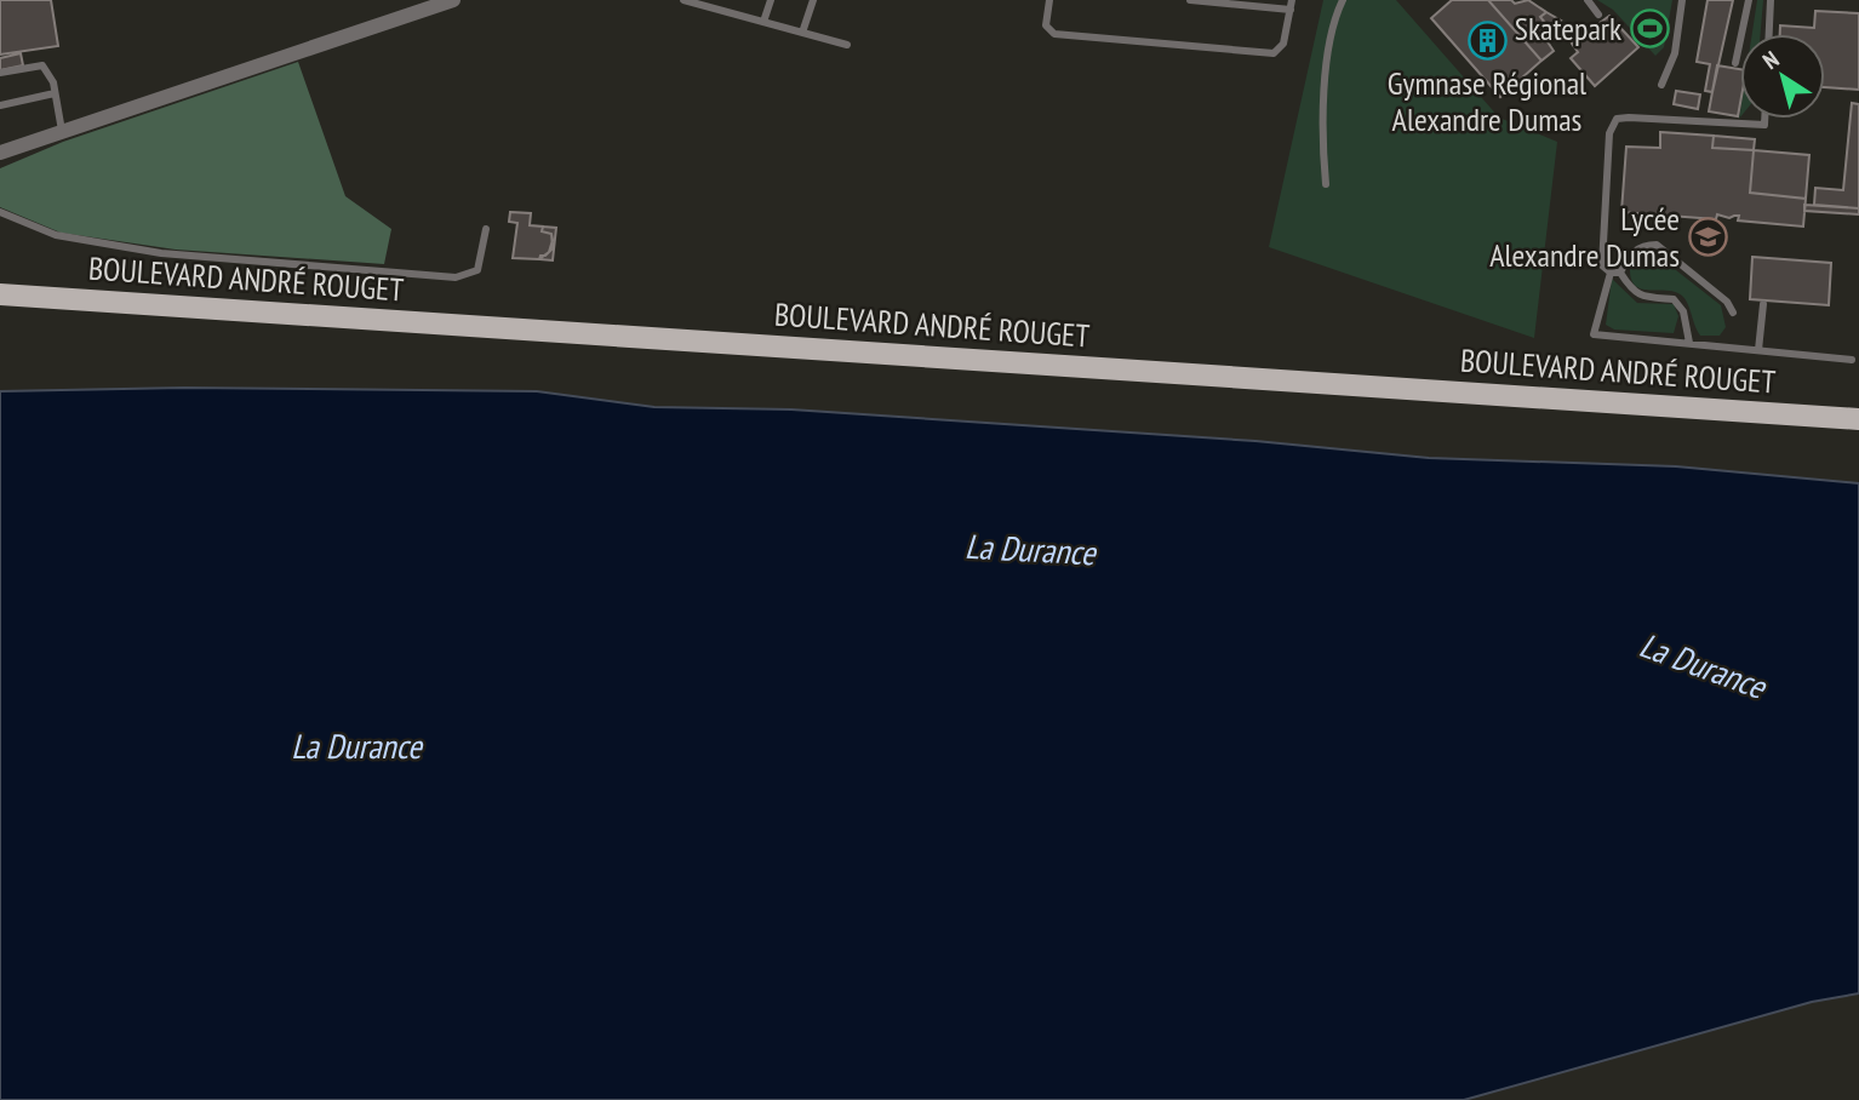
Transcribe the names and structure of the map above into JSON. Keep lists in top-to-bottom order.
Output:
{
  "streets": {
    "main road": ["BOULEVARD ANDRÉ ROUGET"]
  },
  "water": ["La Durance"],
  "places": {
    "sports": ["Skatepark"],
    "building": ["Gymnase Régional Alexandre Dumas"],
    "school or university": ["Lycée Alexandre Dumas"]
  },
  "north": "top left"
}
